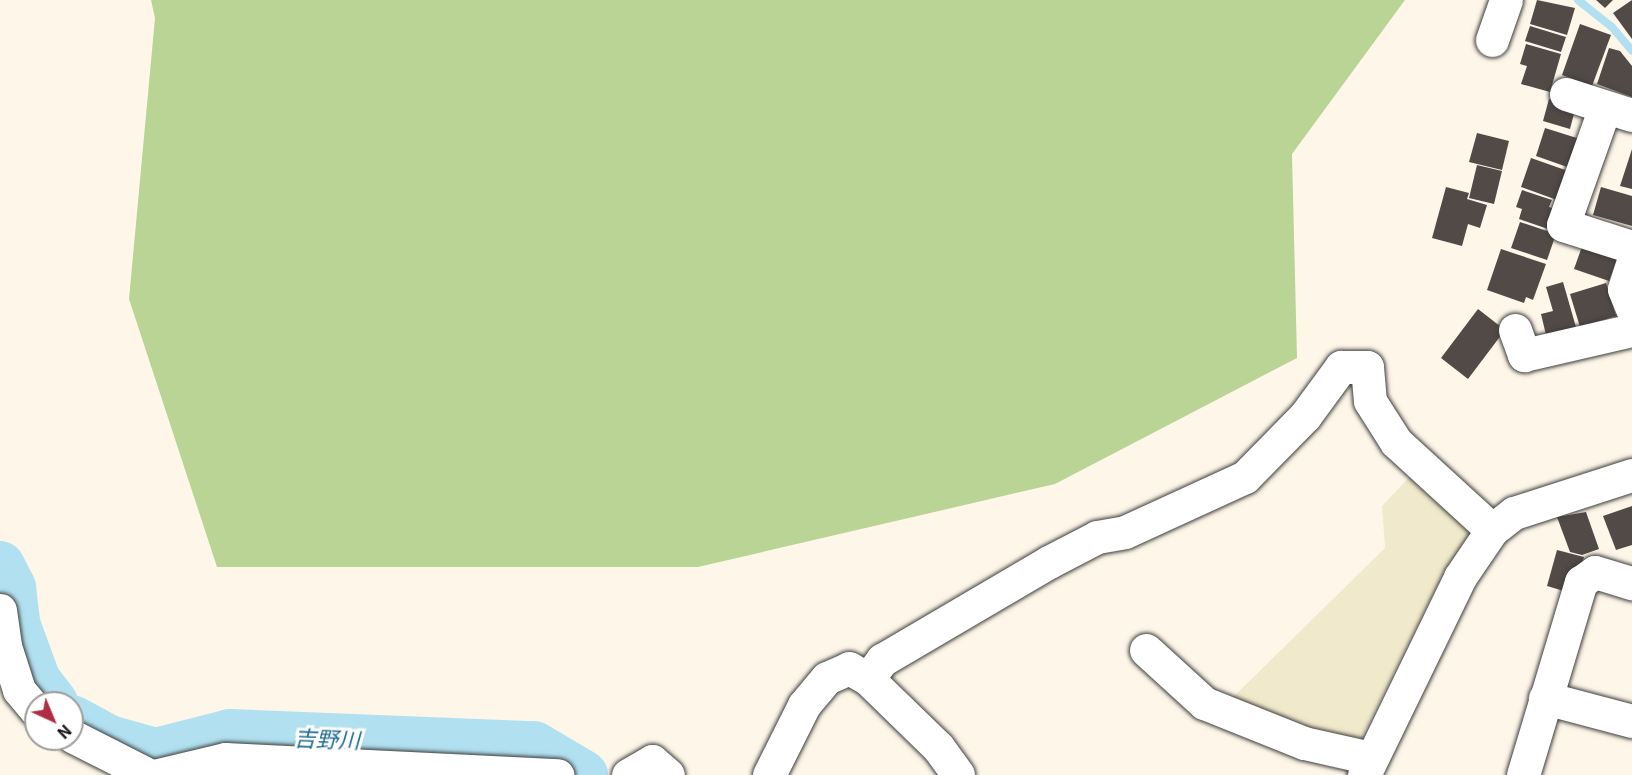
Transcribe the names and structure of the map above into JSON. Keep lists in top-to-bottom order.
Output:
{
  "water": ["吉野川"],
  "north": "bottom right"
}
